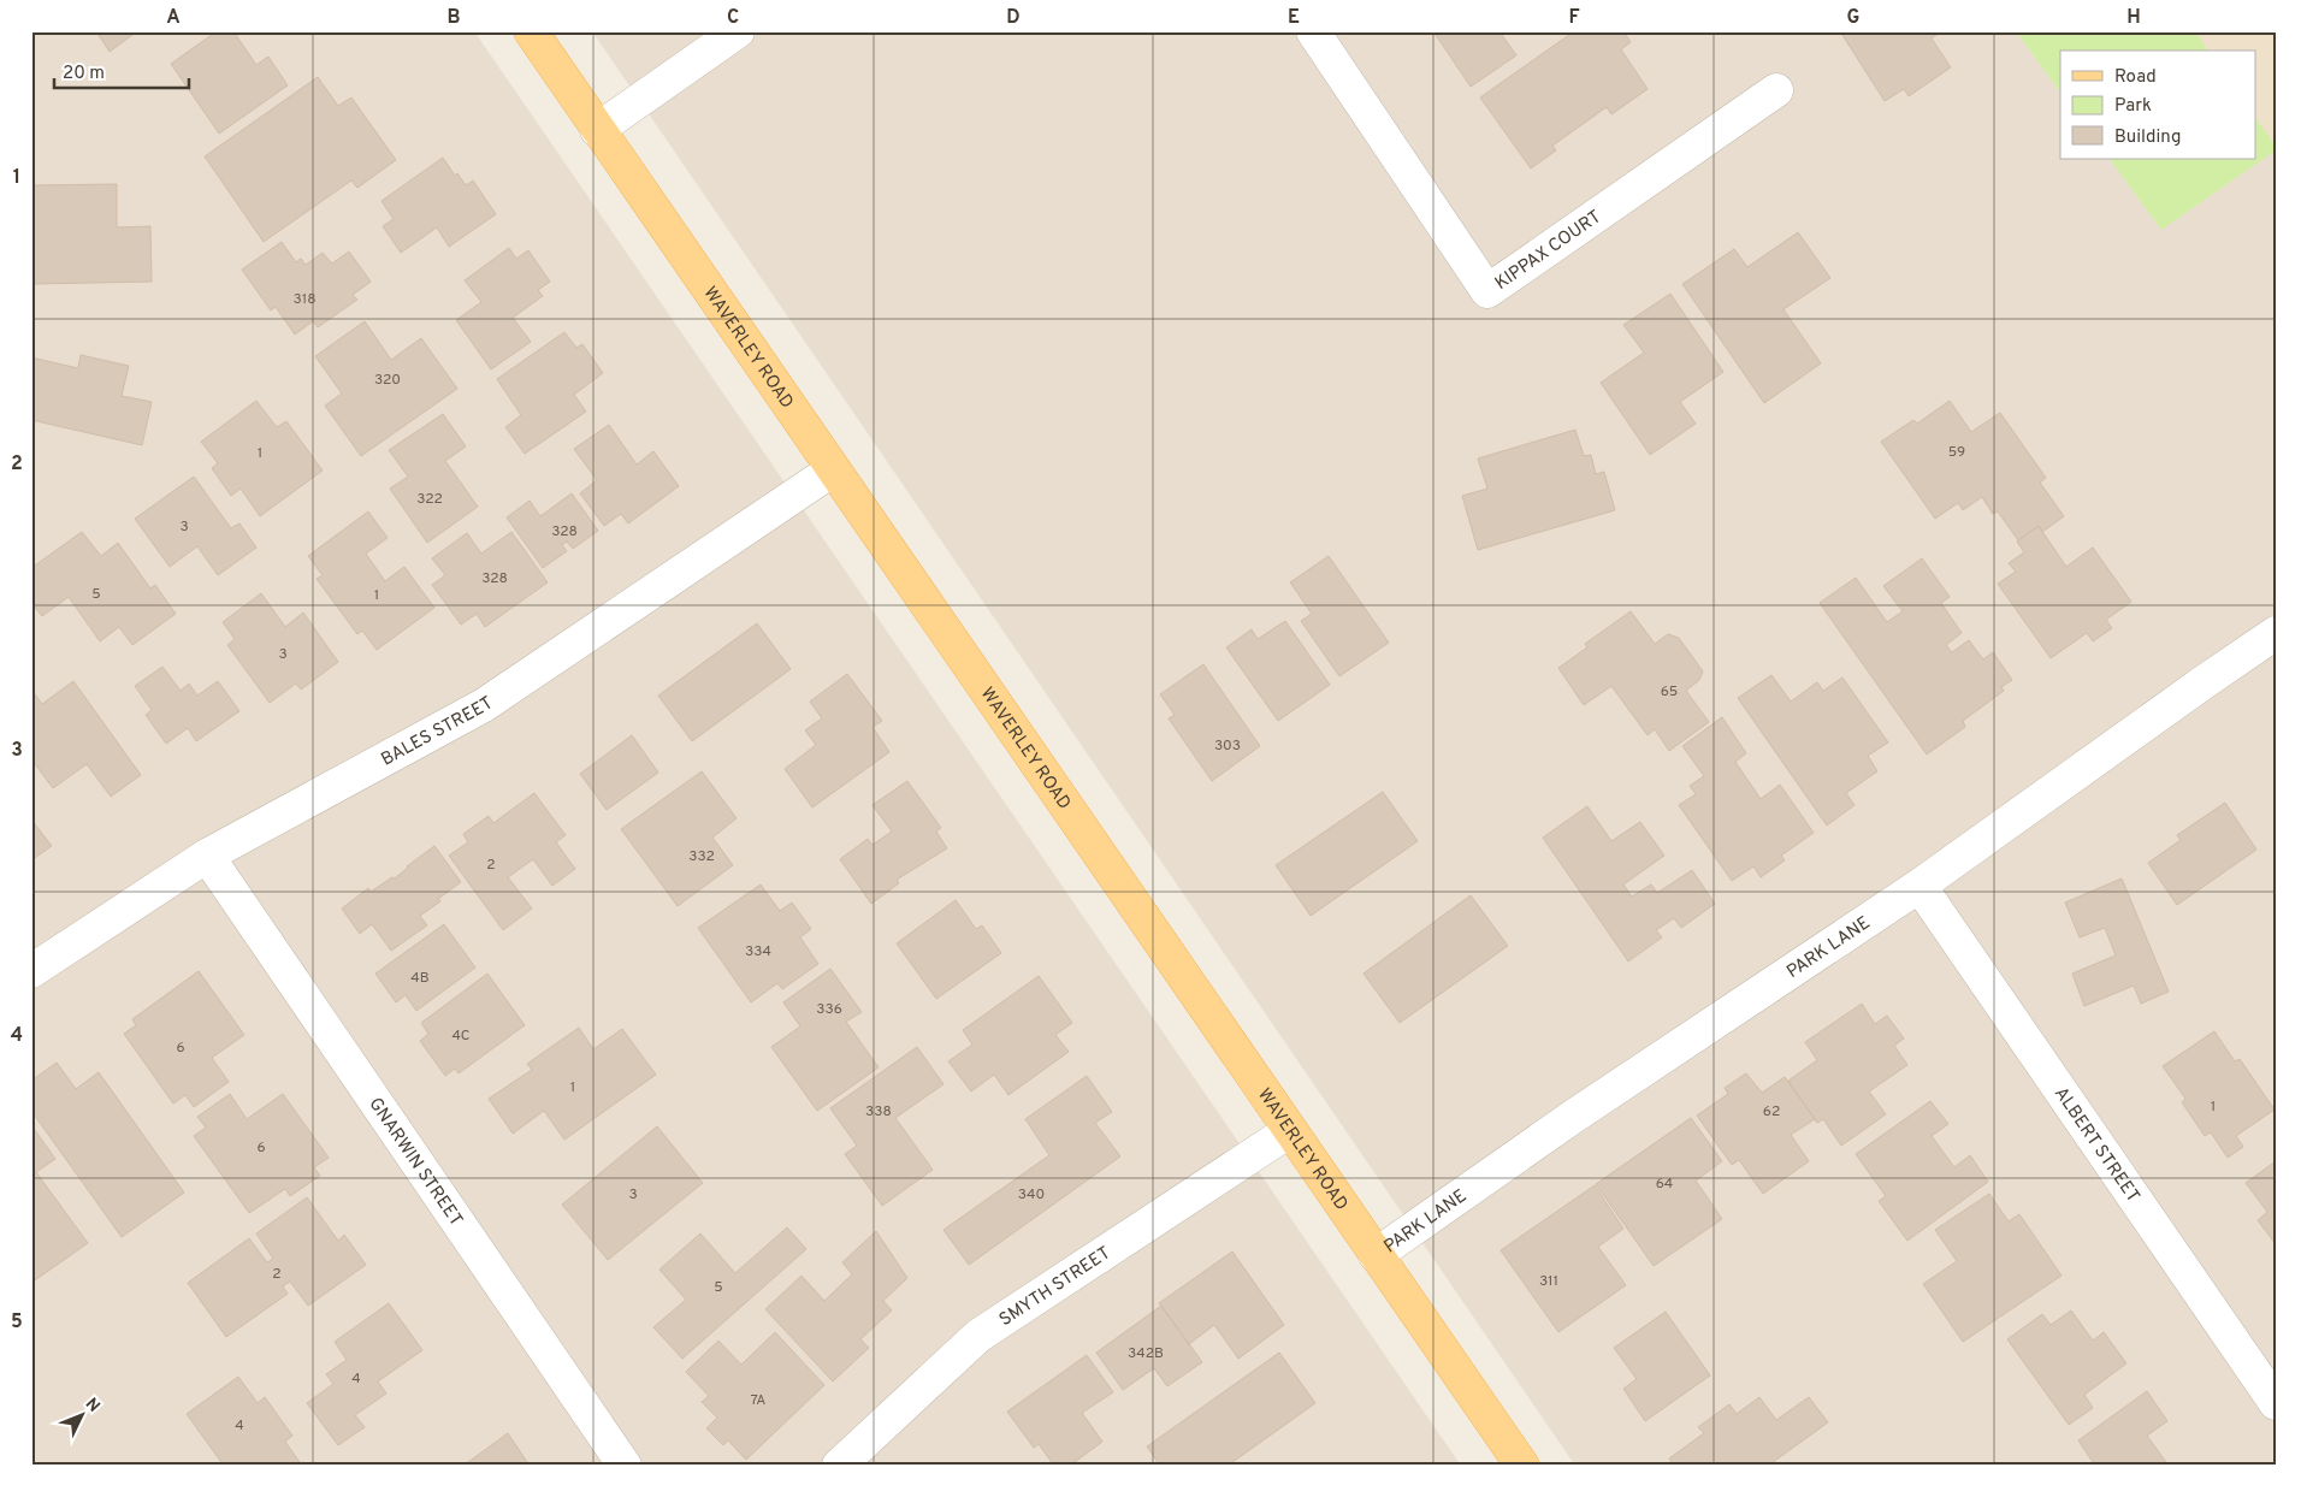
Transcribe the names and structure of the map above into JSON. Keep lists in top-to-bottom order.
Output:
{
  "streets": {
    "main road": ["WAVERLEY ROAD"],
    "street": [
      "KIPPAX COURT",
      "BALES STREET",
      "PARK LANE",
      "ALBERT STREET",
      "GNARWIN STREET",
      "SMYTH STREET"
    ]
  },
  "crossings": [
    ["WAVERLEY ROAD", "BALES STREET"],
    ["WAVERLEY ROAD", "PARK LANE"],
    ["WAVERLEY ROAD", "SMYTH STREET"],
    ["BALES STREET", "GNARWIN STREET"],
    ["PARK LANE", "ALBERT STREET"]
  ],
  "house_numbers": [
    "318",
    "320",
    "59",
    "1",
    "322",
    "3",
    "328",
    "328",
    "5",
    "1",
    "3",
    "65",
    "303",
    "332",
    "2",
    "334",
    "4B",
    "336",
    "4C",
    "6",
    "1",
    "1",
    "338",
    "62",
    "6",
    "64",
    "3",
    "340",
    "2",
    "311",
    "5",
    "342B",
    "4",
    "7A",
    "4"
  ],
  "legend": ["Road", "Park", "Building"],
  "scale_bar": "20 m",
  "north": "top right",
  "grid": {
    "columns": [
      "A",
      "B",
      "C",
      "D",
      "E",
      "F",
      "G",
      "H"
    ],
    "rows": [
      "1",
      "2",
      "3",
      "4",
      "5"
    ]
  }
}
